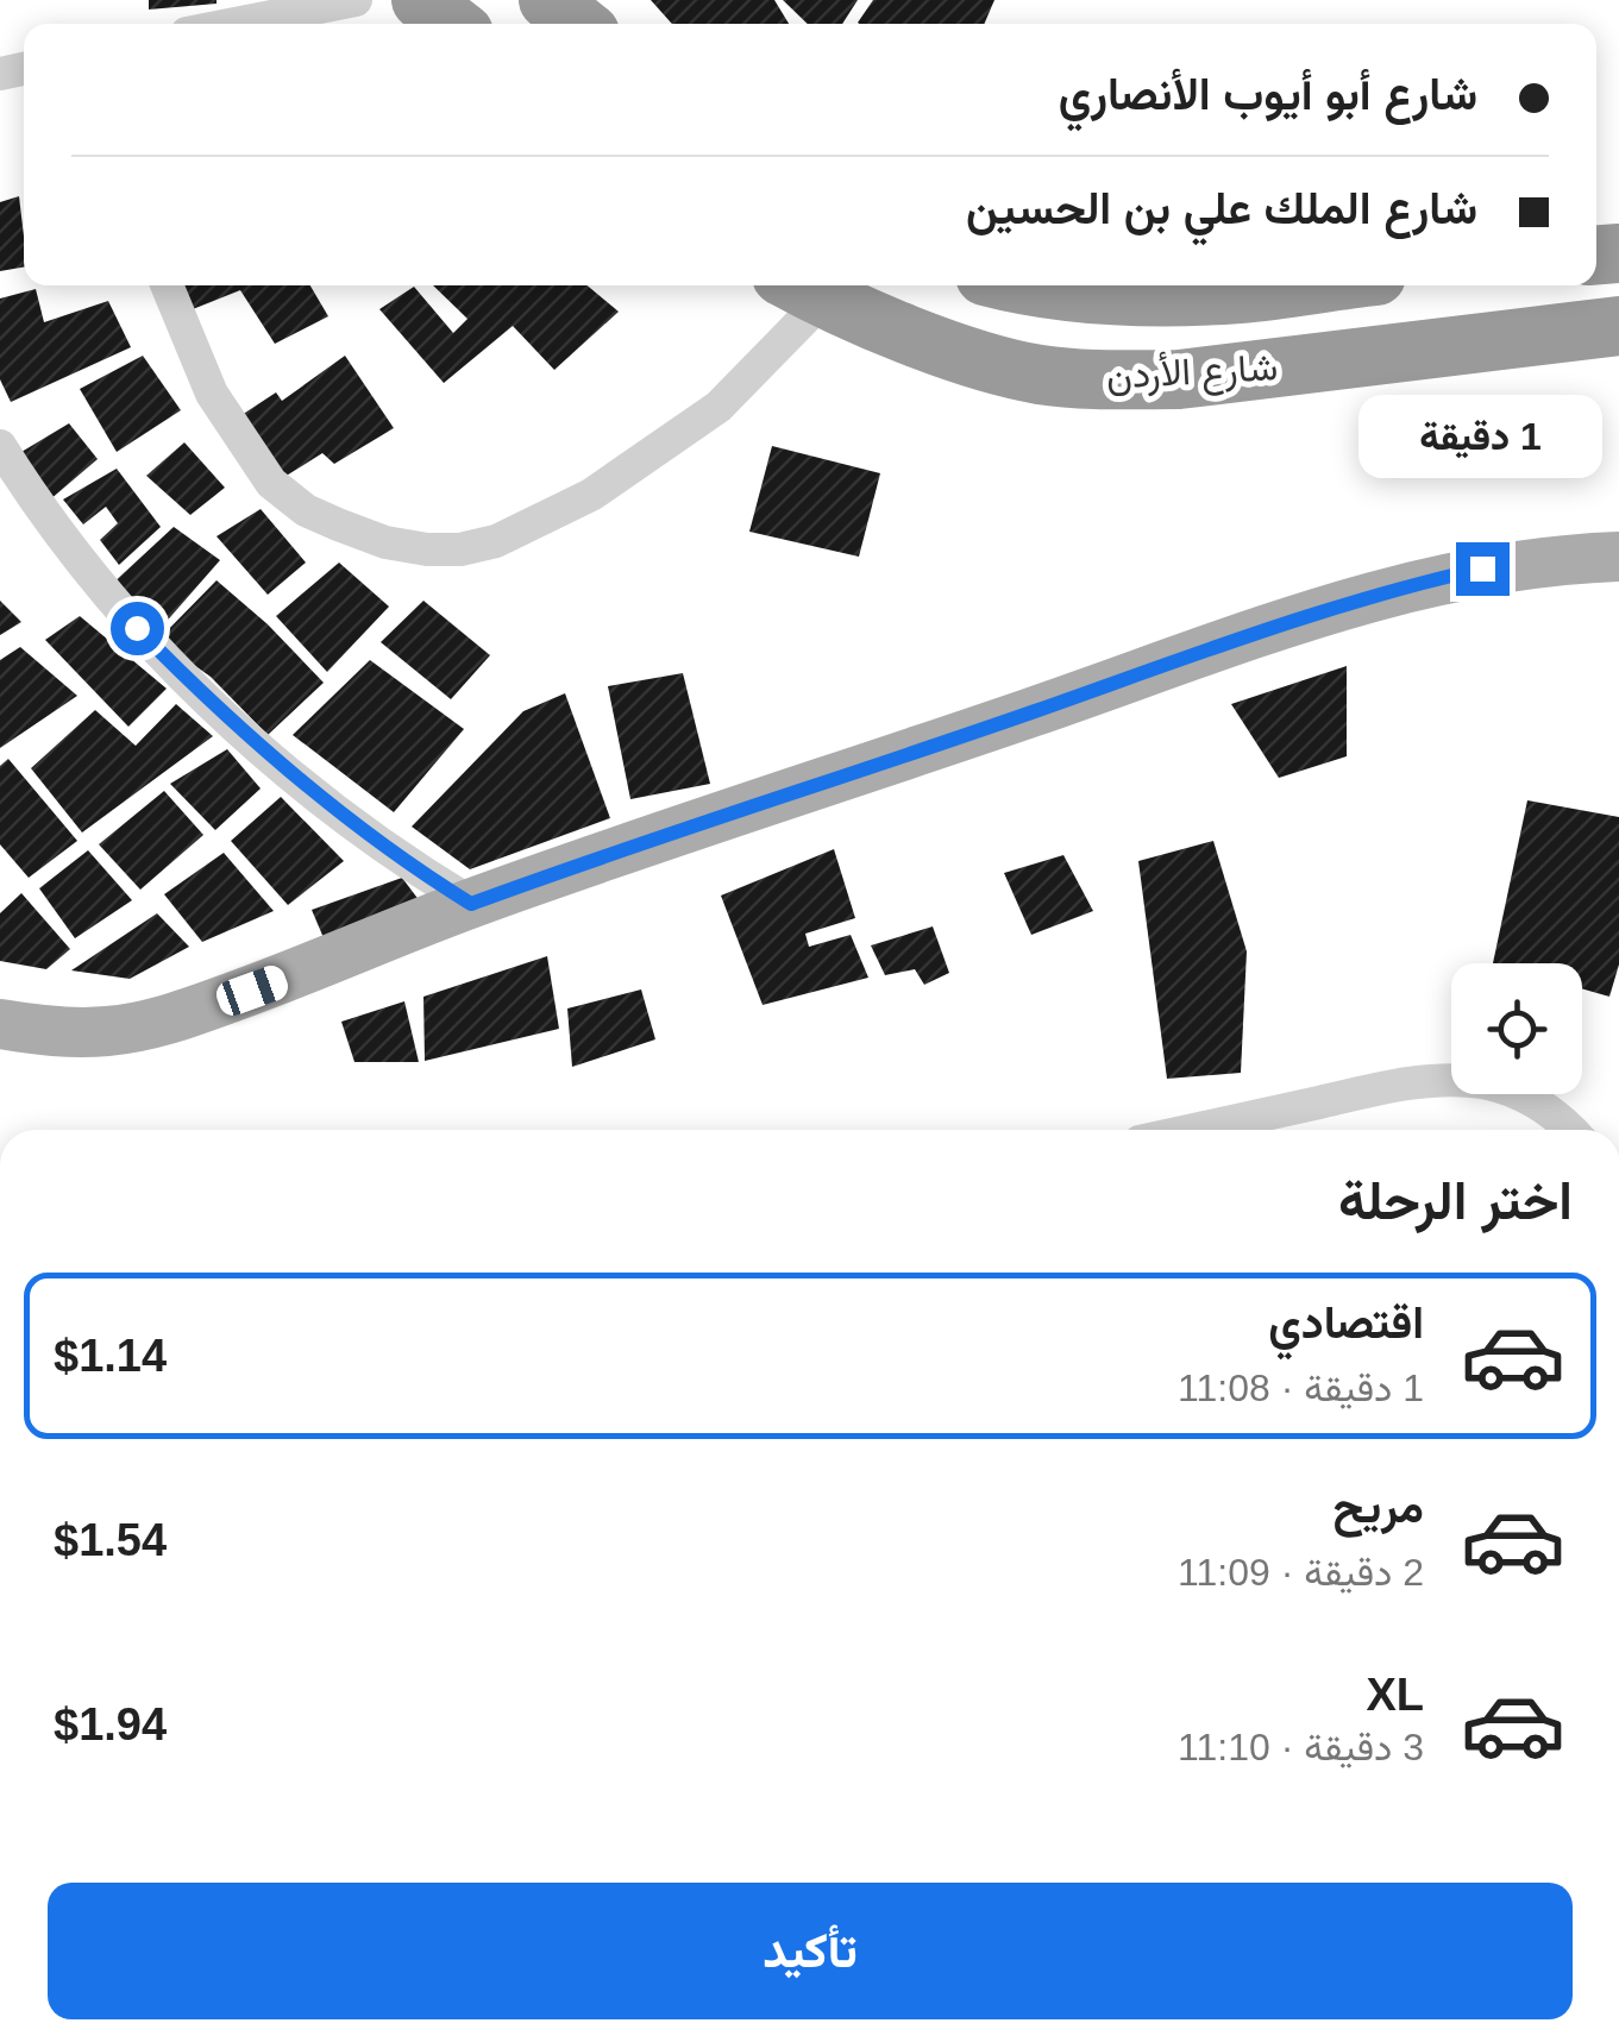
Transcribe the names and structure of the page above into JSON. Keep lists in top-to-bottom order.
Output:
{
  "streets": {
    "highway": ["شارع الأردن"]
  },
  "page": {
    "banner": ["شارع أبو أيوب الأنصاري", "شارع الملك علي بن الحسين"],
    "bubble": "1 دقيقة",
    "heading": "اختر الرحلة",
    "list": [
      {
        "name": "اقتصادي",
        "note": "1 دقيقة · 11:08",
        "value": "$1.14"
      },
      {
        "name": "مريح",
        "note": "2 دقيقة · 11:09",
        "value": "$1.54"
      },
      {
        "name": "XL",
        "note": "3 دقيقة · 11:10",
        "value": "$1.94"
      }
    ],
    "buttons": "تأكيد"
  }
}
